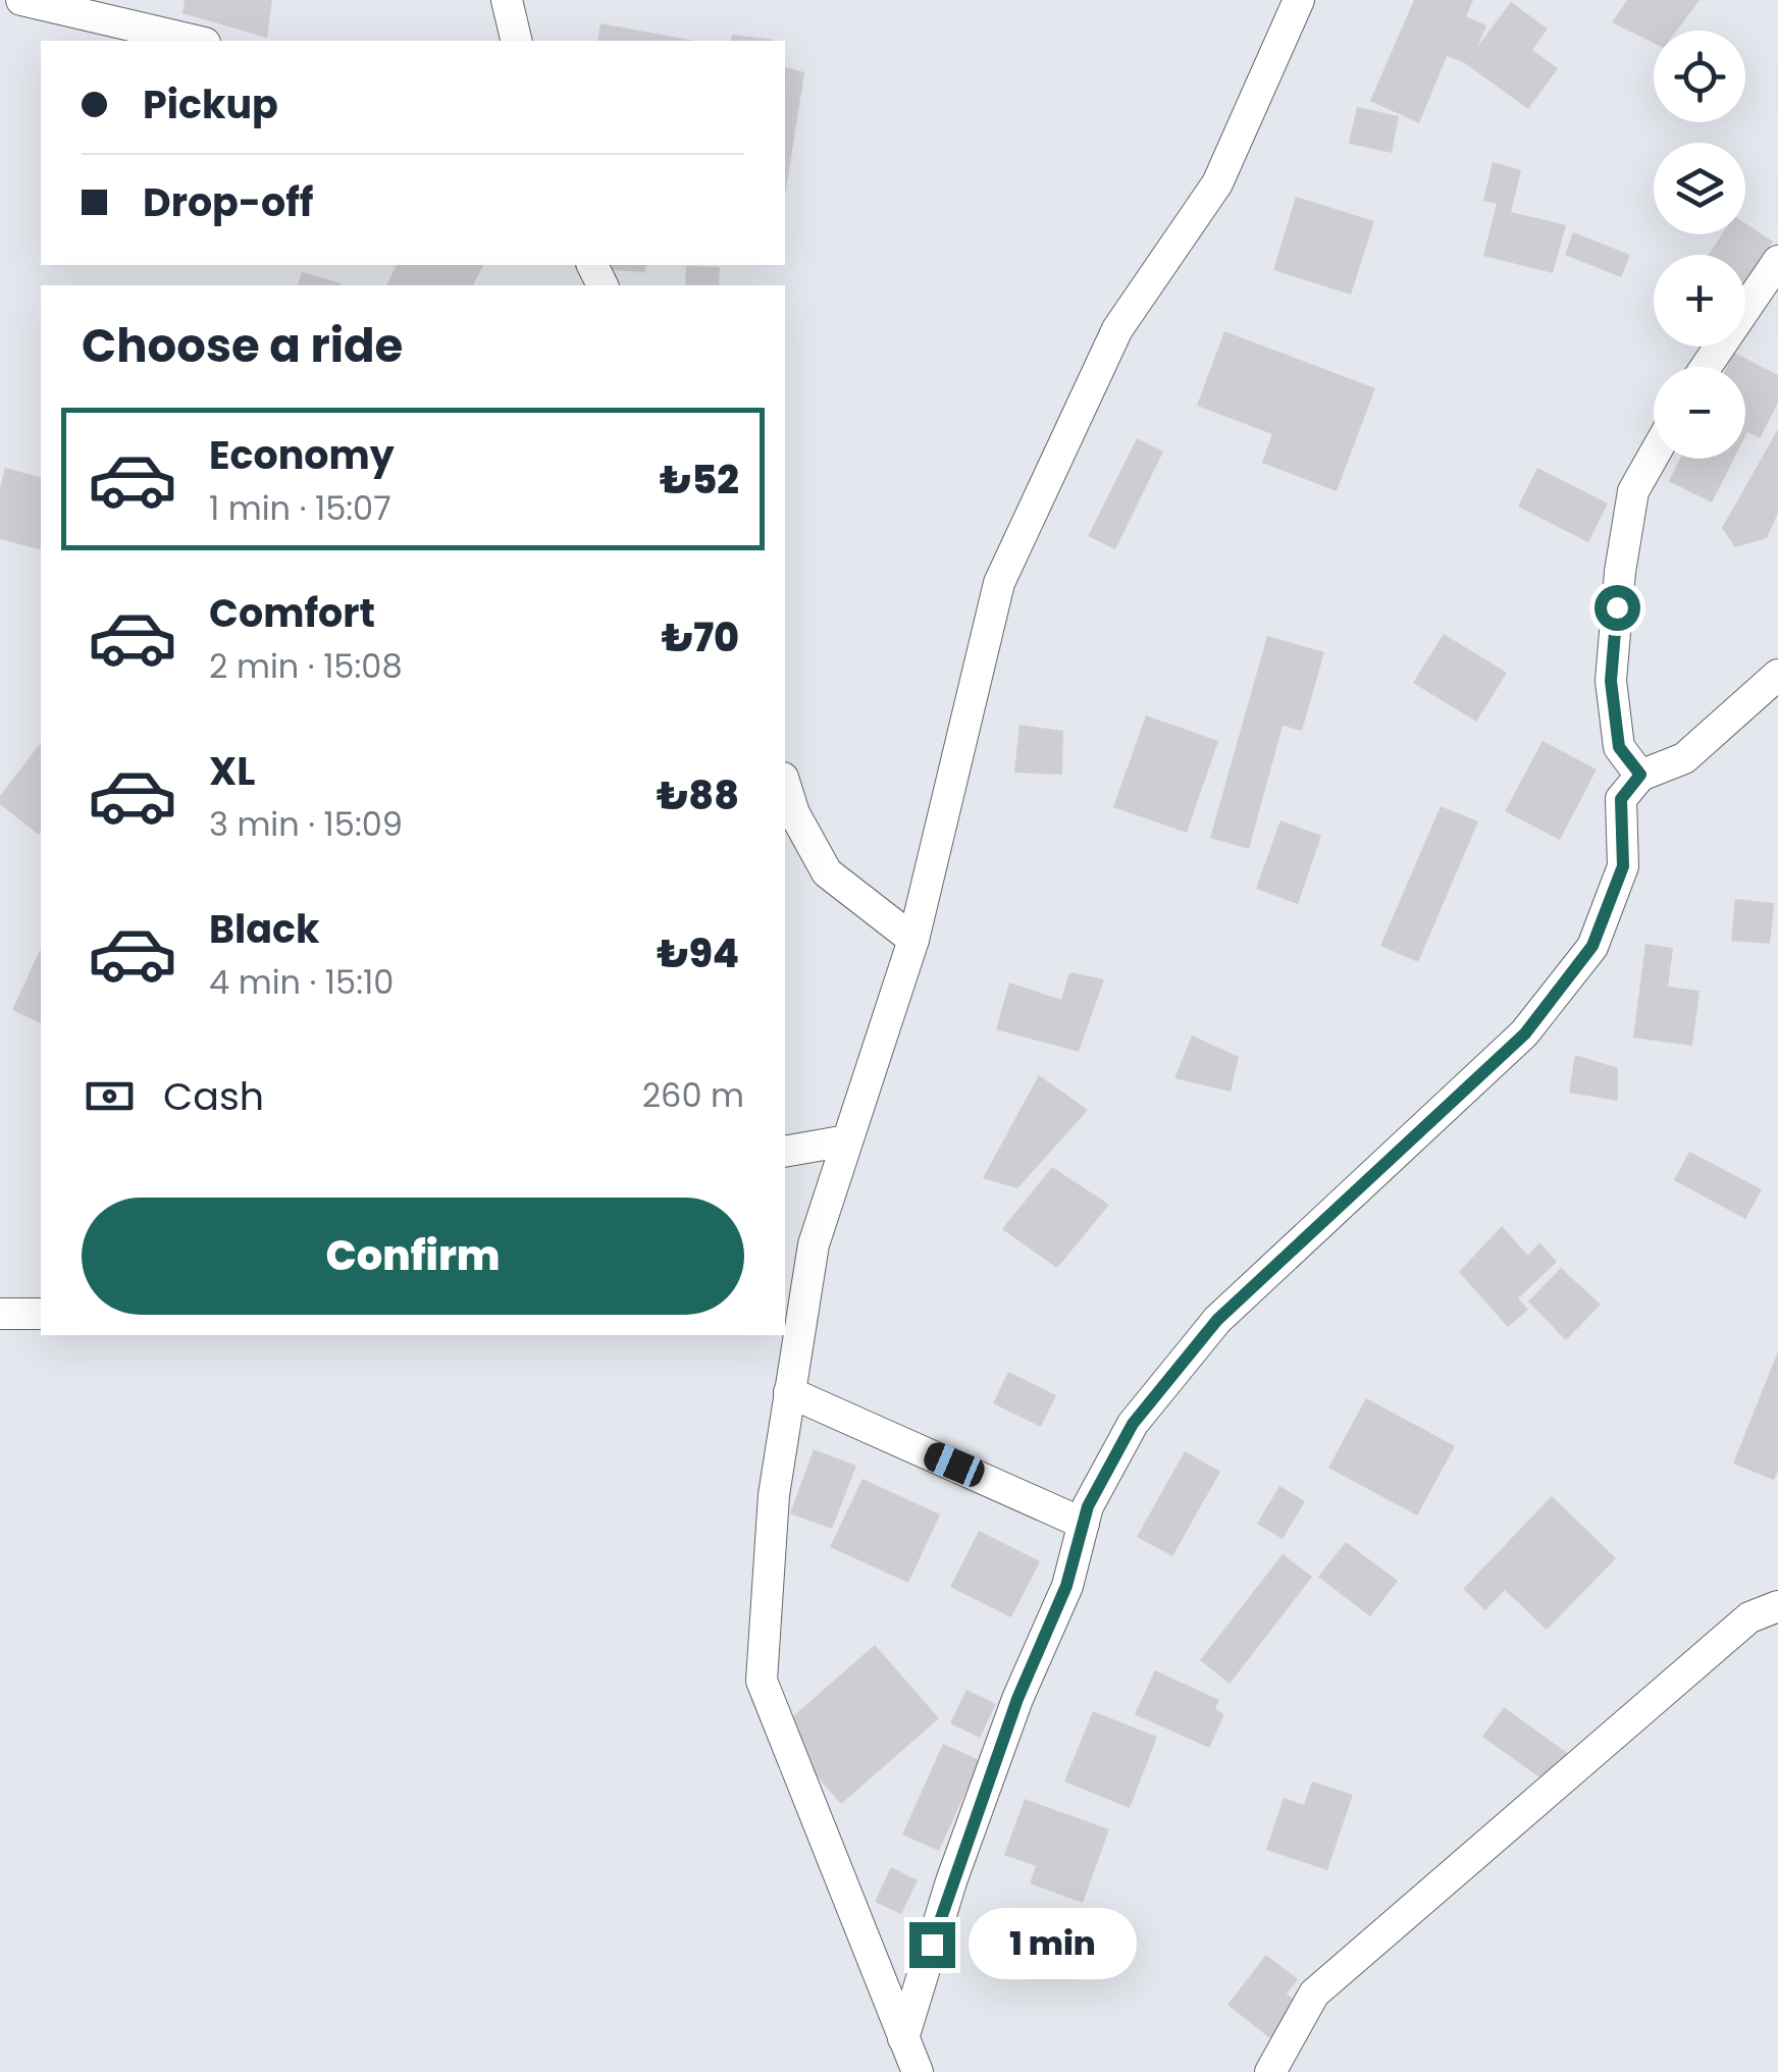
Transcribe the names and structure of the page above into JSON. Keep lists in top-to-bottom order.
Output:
{
  "page": {
    "map_buttons": ["+", "−"],
    "banner": ["Pickup", "Drop-off"],
    "heading": "Choose a ride",
    "list": [
      {
        "name": "Economy",
        "note": "1 min · 15:07",
        "value": "₺52"
      },
      {
        "name": "Comfort",
        "note": "2 min · 15:08",
        "value": "₺70"
      },
      {
        "name": "XL",
        "note": "3 min · 15:09",
        "value": "₺88"
      },
      {
        "name": "Black",
        "note": "4 min · 15:10",
        "value": "₺94"
      }
    ],
    "pay": ["Cash", "260 m"],
    "buttons": "Confirm",
    "bubble": "1 min"
  }
}
